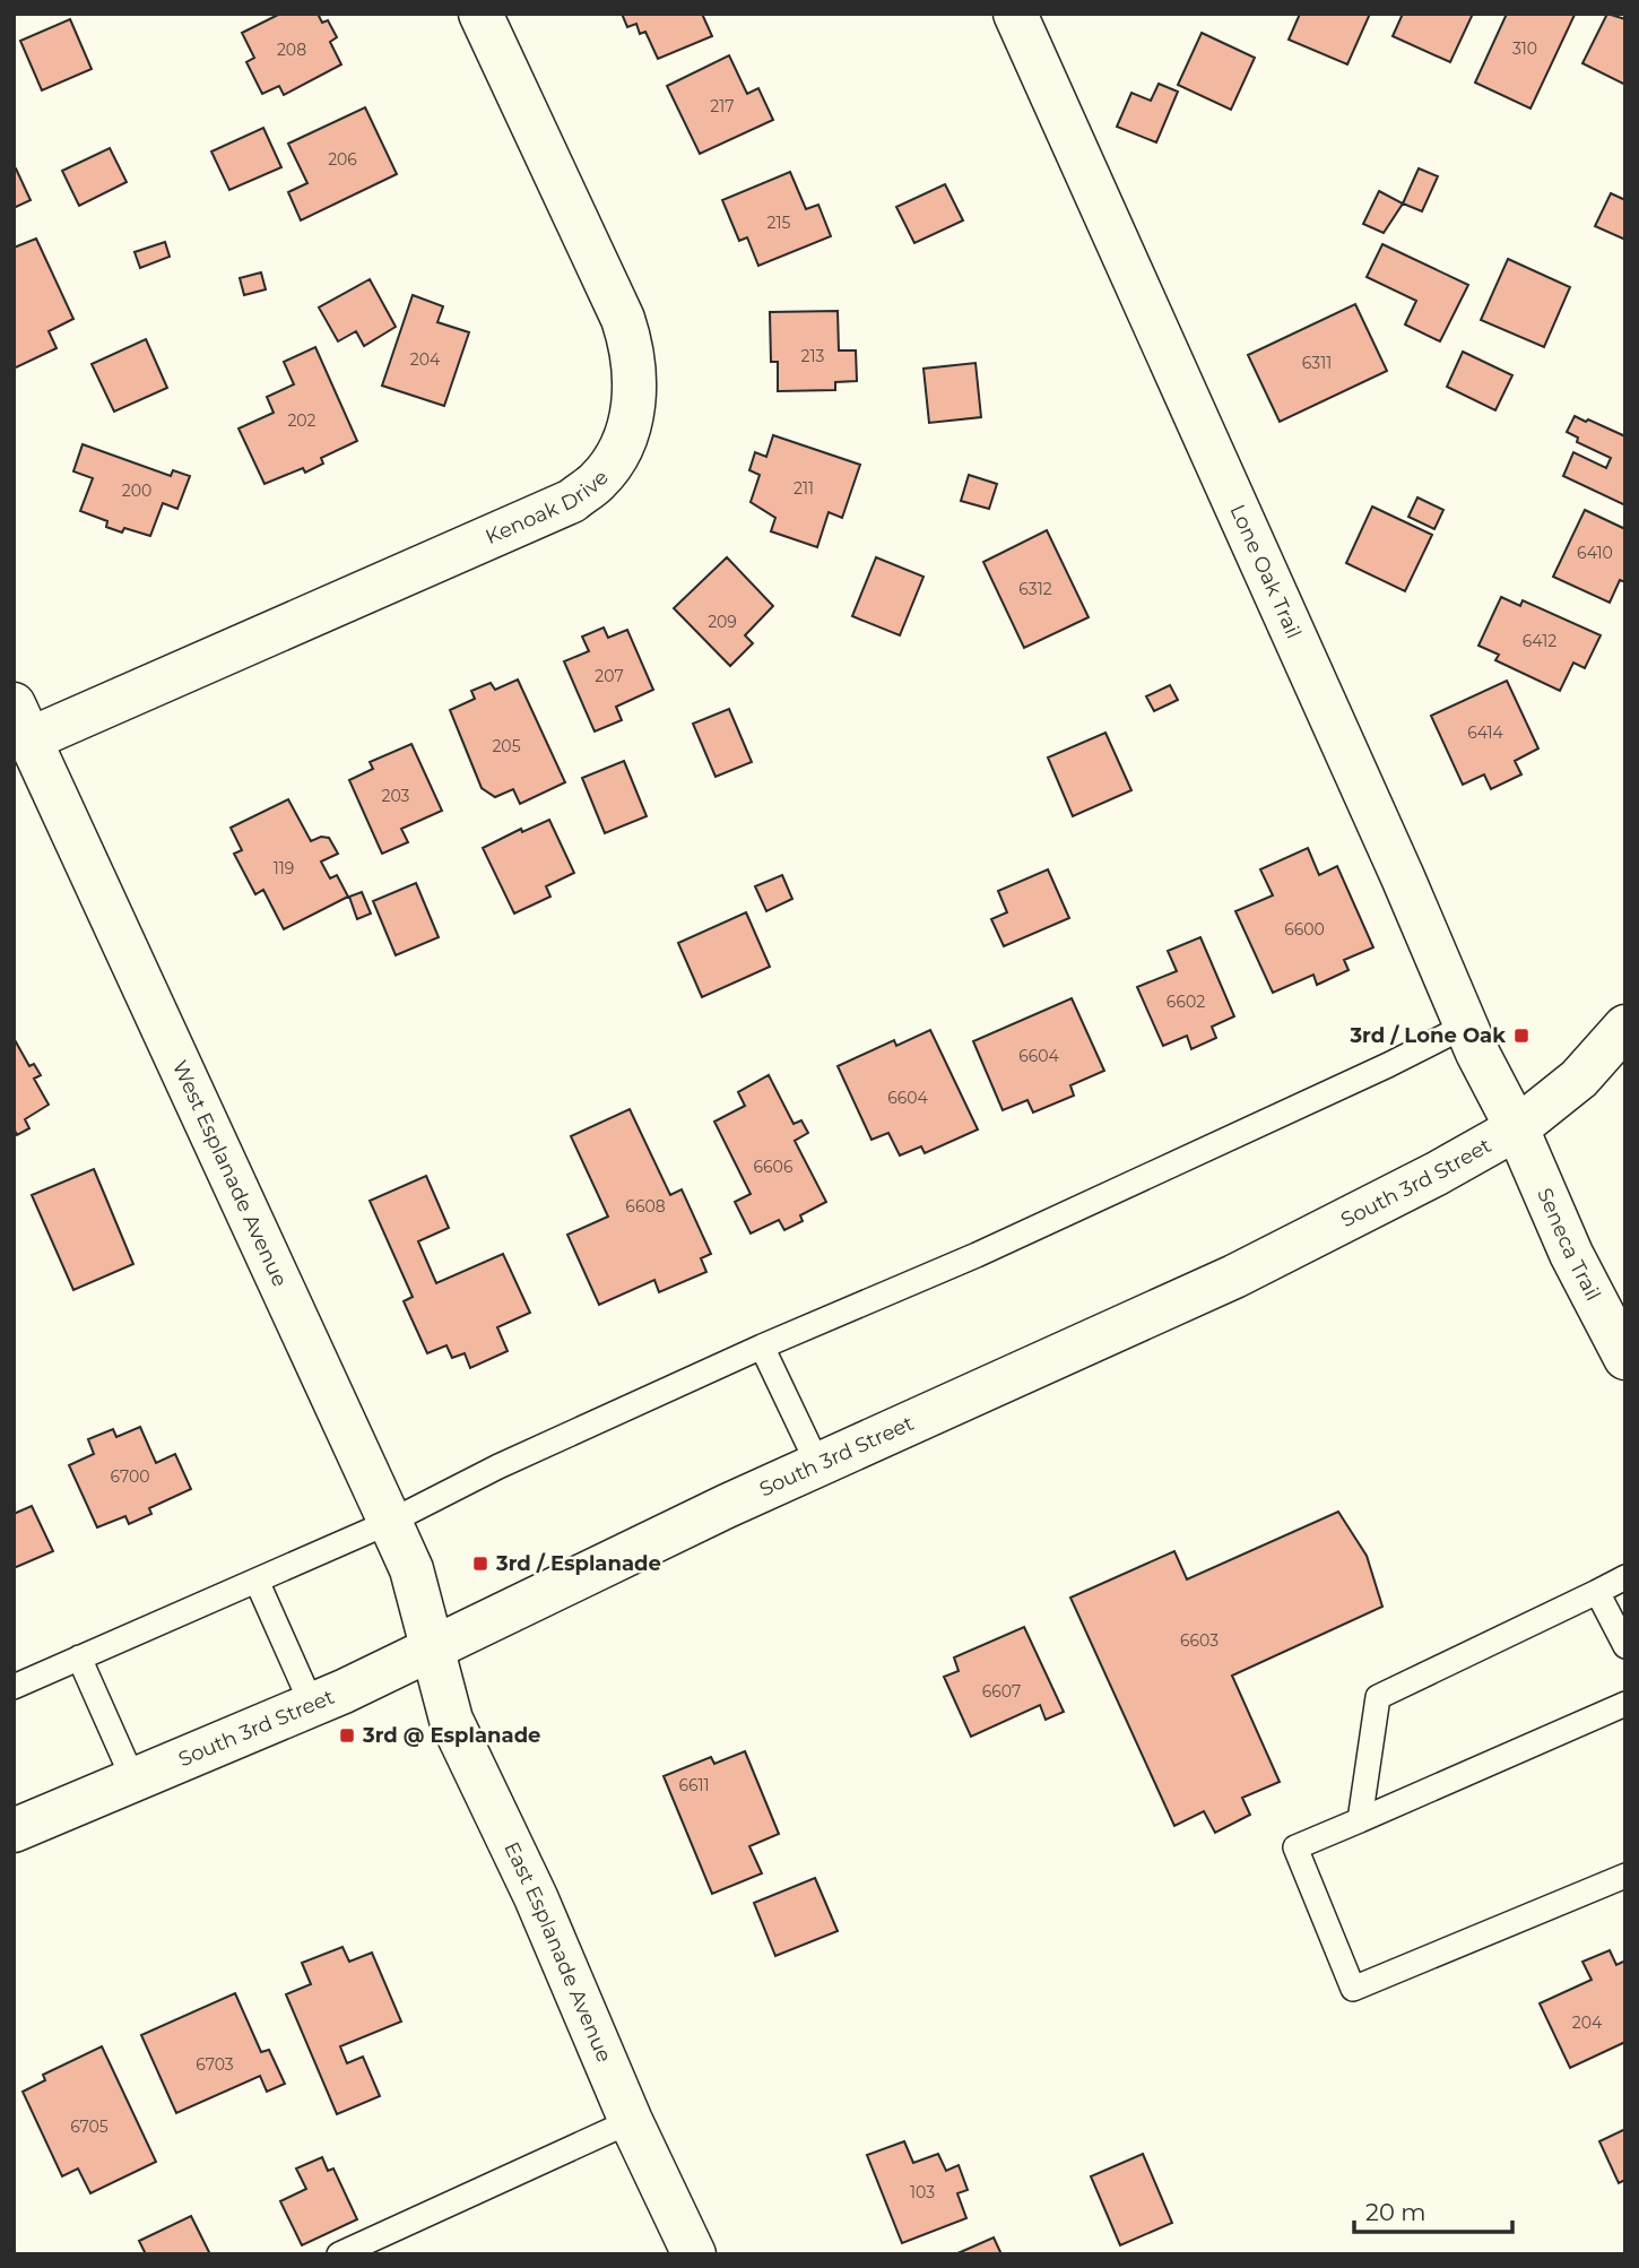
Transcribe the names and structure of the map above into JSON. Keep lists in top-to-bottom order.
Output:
{
  "streets": {
    "street": [
      "Kenoak Drive",
      "Lone Oak Trail",
      "West Esplanade Avenue",
      "South 3rd Street",
      "Seneca Trail",
      "East Esplanade Avenue"
    ]
  },
  "crossings": [
    ["Kenoak Drive", "West Esplanade Avenue"],
    ["Lone Oak Trail", "South 3rd Street"],
    ["Lone Oak Trail", "Seneca Trail"],
    ["West Esplanade Avenue", "South 3rd Street"],
    ["West Esplanade Avenue", "East Esplanade Avenue"],
    ["South 3rd Street", "Seneca Trail"],
    ["South 3rd Street", "East Esplanade Avenue"]
  ],
  "places": {
    "transit": ["3rd / Lone Oak", "3rd / Esplanade", "3rd @ Esplanade"]
  },
  "house_numbers": [
    "310",
    "208",
    "217",
    "206",
    "215",
    "213",
    "204",
    "6311",
    "202",
    "211",
    "200",
    "6410",
    "6312",
    "209",
    "6412",
    "207",
    "6414",
    "205",
    "203",
    "119",
    "6600",
    "6602",
    "6604",
    "6604",
    "6606",
    "6608",
    "6700",
    "6603",
    "6607",
    "6611",
    "204",
    "6703",
    "6705",
    "103"
  ],
  "scale_bar": "20 m"
}
